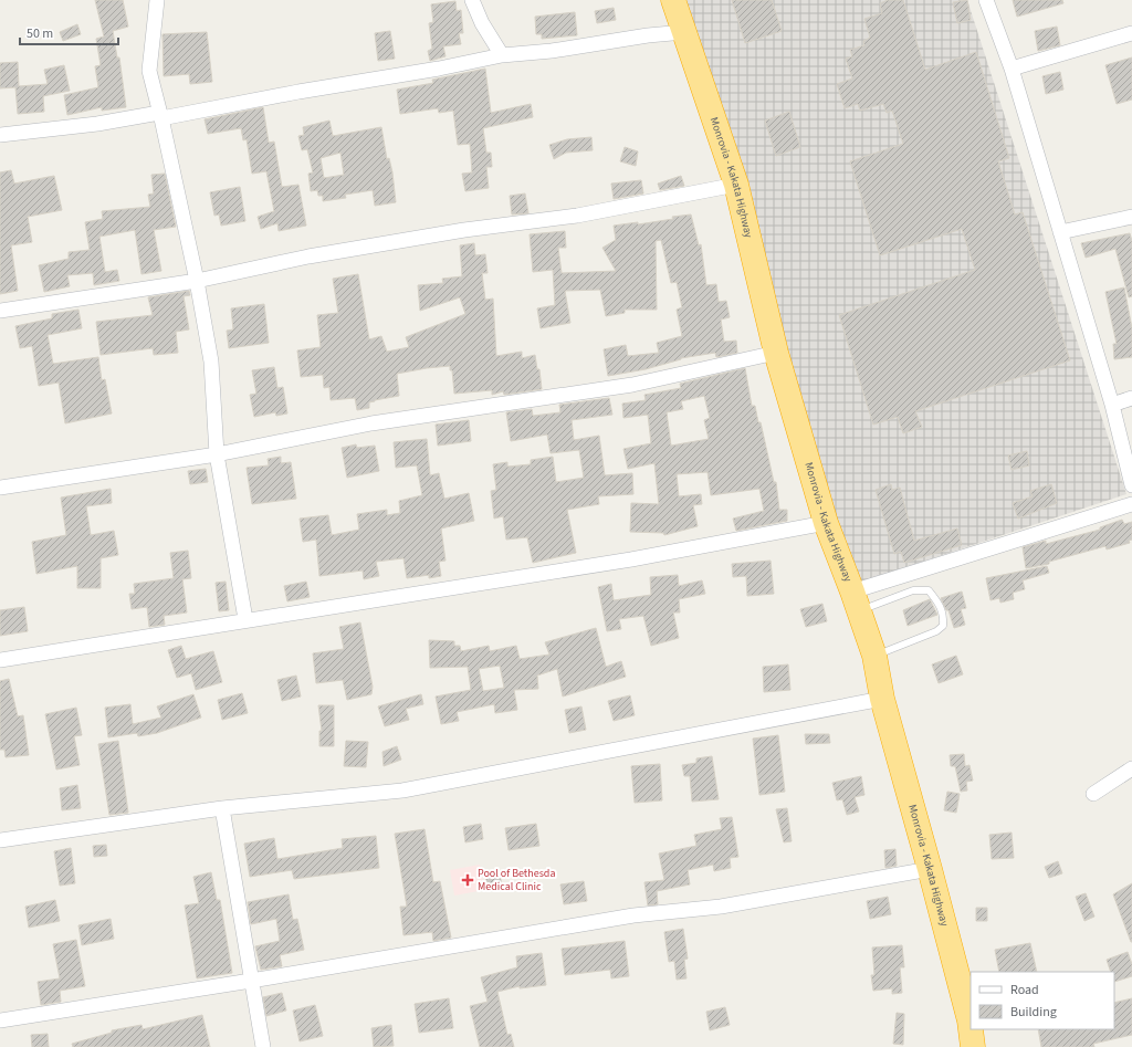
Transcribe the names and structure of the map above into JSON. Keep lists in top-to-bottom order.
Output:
{
  "streets": {
    "highway": ["Monrovia - Kakata Highway"]
  },
  "places": {
    "health": ["Pool of Bethesda Medical Clinic"]
  },
  "legend": ["Road", "Building"],
  "scale_bar": "50 m"
}
